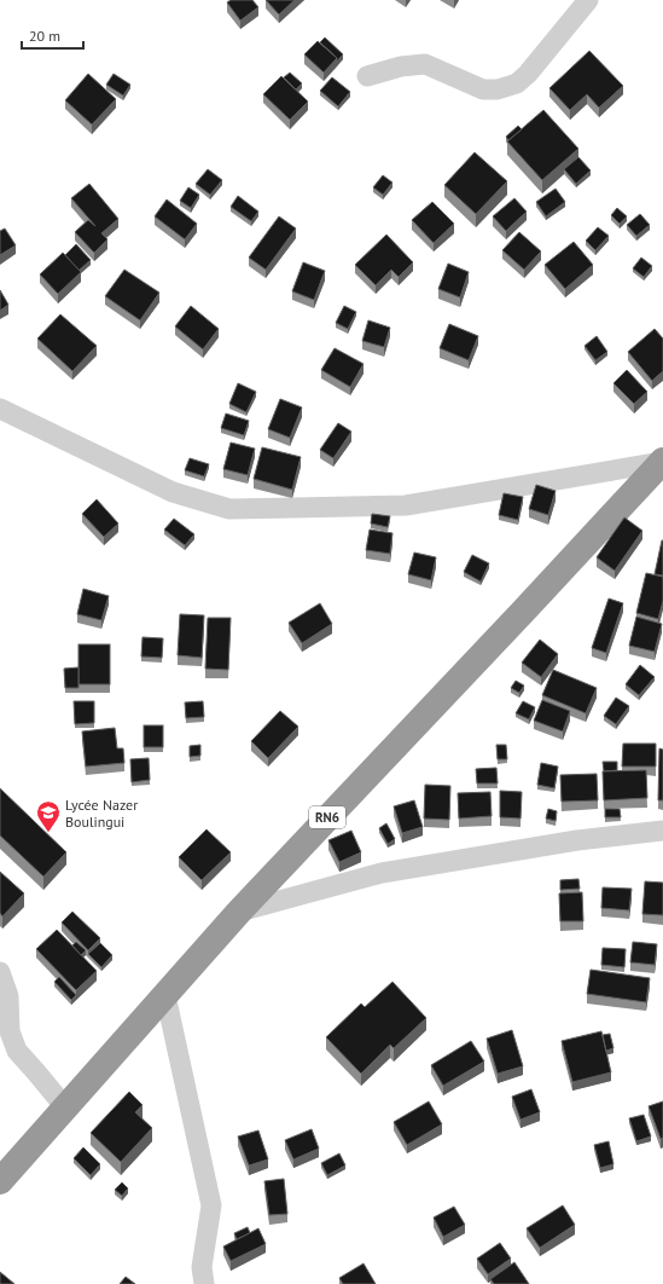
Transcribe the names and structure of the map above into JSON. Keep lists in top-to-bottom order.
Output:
{
  "streets": {
    "highway": ["RN6"]
  },
  "places": {
    "school or university": ["Lycée Nazer Boulingui"]
  },
  "scale_bar": "20 m"
}
